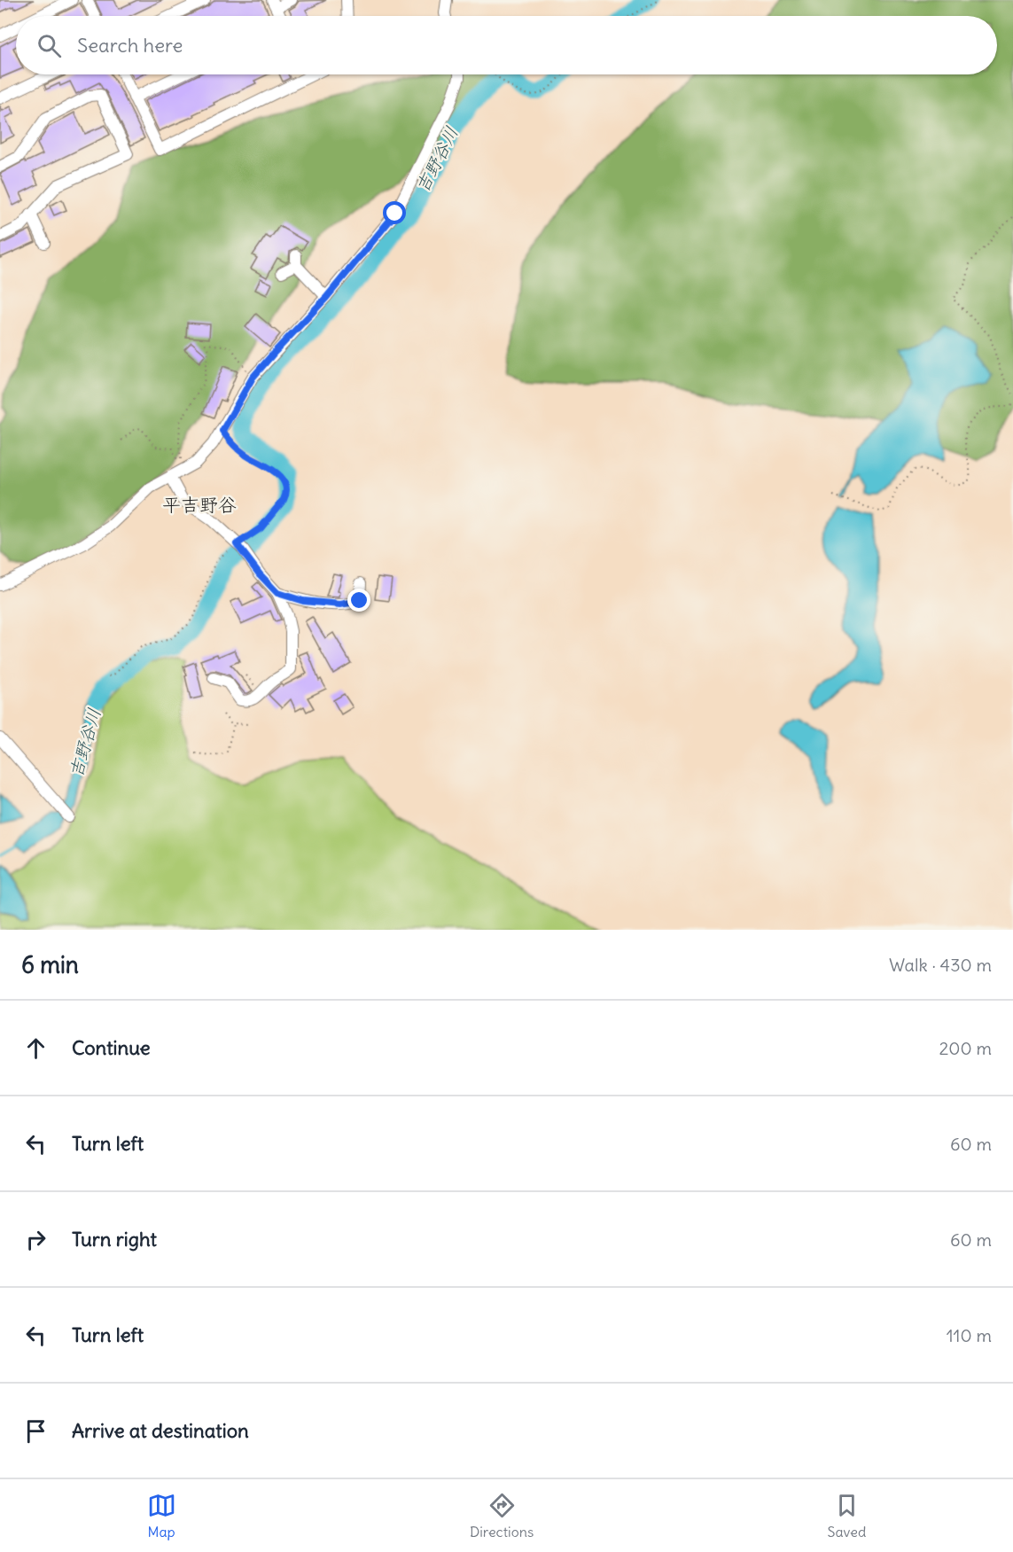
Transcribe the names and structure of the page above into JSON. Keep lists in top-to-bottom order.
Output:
{
  "districts": ["平吉野谷"],
  "water": ["吉野谷川"],
  "page": {
    "search": "Search here",
    "heading": ["6 min", "Walk · 430 m"],
    "list": [
      ["Continue", "200 m"],
      ["Turn left", "60 m"],
      ["Turn right", "60 m"],
      ["Turn left", "110 m"],
      "Arrive at destination"
    ],
    "nav": ["Map", "Directions", "Saved"]
  }
}
